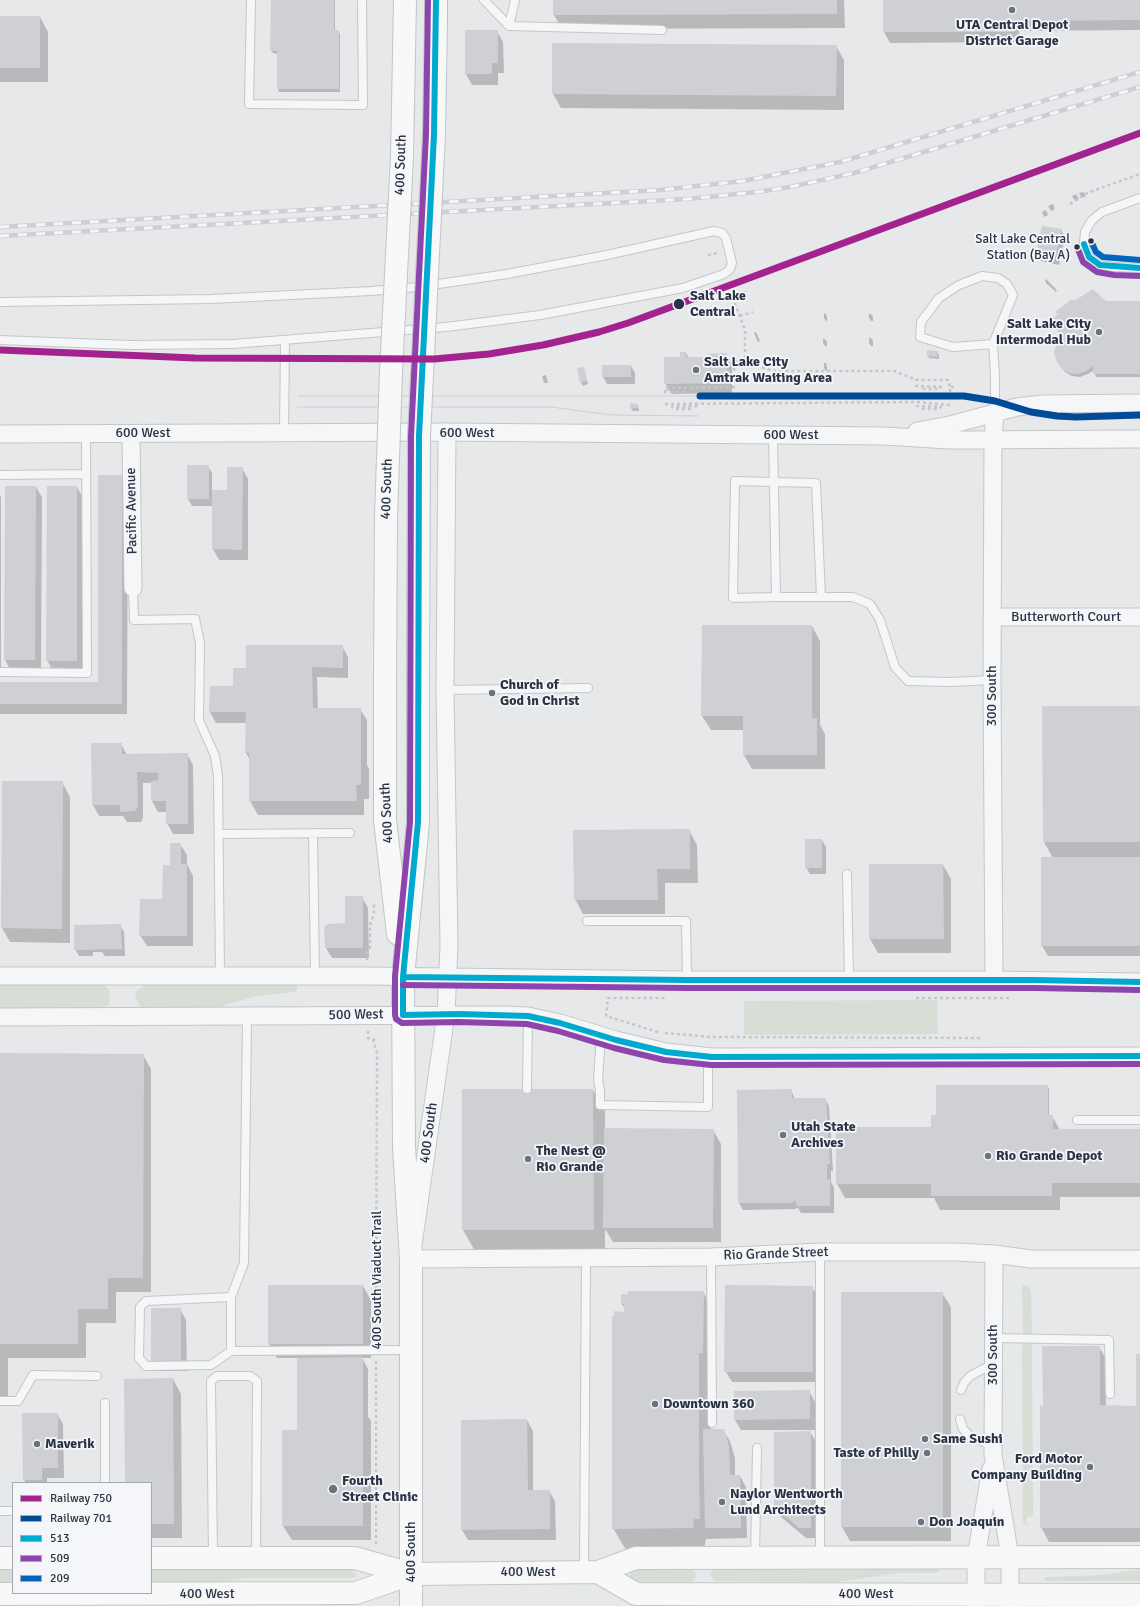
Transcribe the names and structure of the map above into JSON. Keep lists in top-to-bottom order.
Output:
{
  "streets": {
    "main road": ["400 South", "400 West"],
    "street": [
      "600 West",
      "Pacific Avenue",
      "Butterworth Court",
      "300 South",
      "500 West",
      "Rio Grande Street"
    ],
    "path": ["400 South Viaduct Trail"]
  },
  "crossings": [
    ["400 South", "600 West"],
    ["400 South", "500 West"],
    ["400 South", "Rio Grande Street"],
    ["400 South", "400 West"],
    ["600 West", "Pacific Avenue"],
    ["600 West", "300 South"],
    ["Butterworth Court", "300 South"],
    ["300 South", "Rio Grande Street"],
    ["300 South", "400 West"]
  ],
  "places": [
    "UTA Central Depot District Garage",
    "Salt Lake Central Station (Bay A)",
    "Salt Lake Central",
    "Salt Lake City Intermodal Hub",
    "Salt Lake City Amtrak Waiting Area",
    "Church of God in Christ",
    "Utah State Archives",
    "Rio Grande Depot",
    "The Nest @ Rio Grande",
    "Downtown 360",
    "Same Sushi",
    "Maverik",
    "Taste of Philly",
    "Ford Motor Company Building",
    "Fourth Street Clinic",
    "Naylor Wentworth Lund Architects",
    "Don Joaquin"
  ],
  "lines": [
    "transit line 513",
    "transit line 509",
    "rail line 750",
    "transit line 209",
    "rail line 701"
  ],
  "legend": [
    "Railway 750",
    "Railway 701",
    "513",
    "509",
    "209"
  ]
}
